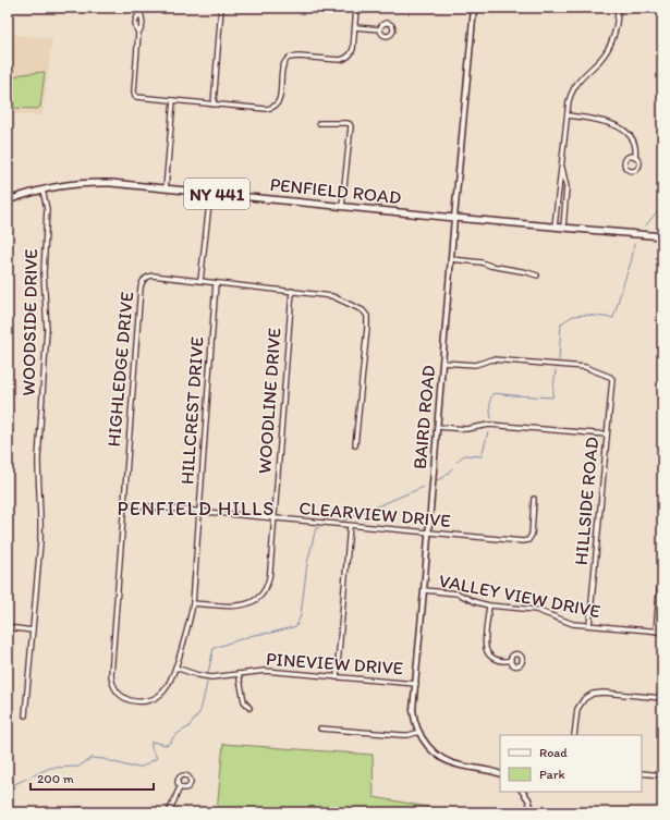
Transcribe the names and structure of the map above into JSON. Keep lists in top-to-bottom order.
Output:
{
  "streets": {
    "main road": ["PENFIELD ROAD", "NY 441"],
    "street": [
      "WOODSIDE DRIVE",
      "HIGHLEDGE DRIVE",
      "WOODLINE DRIVE",
      "HILLCREST DRIVE",
      "BAIRD ROAD",
      "HILLSIDE ROAD",
      "CLEARVIEW DRIVE",
      "VALLEY VIEW DRIVE",
      "PINEVIEW DRIVE"
    ]
  },
  "crossings": [
    ["PENFIELD ROAD", "WOODSIDE DRIVE"],
    ["PENFIELD ROAD", "BAIRD ROAD"],
    ["HIGHLEDGE DRIVE", "WOODLINE DRIVE"],
    ["HIGHLEDGE DRIVE", "HILLCREST DRIVE"],
    ["HIGHLEDGE DRIVE", "CLEARVIEW DRIVE"],
    ["WOODLINE DRIVE", "HILLCREST DRIVE"],
    ["WOODLINE DRIVE", "CLEARVIEW DRIVE"],
    ["HILLCREST DRIVE", "CLEARVIEW DRIVE"],
    ["HILLCREST DRIVE", "PINEVIEW DRIVE"],
    ["BAIRD ROAD", "HILLSIDE ROAD"],
    ["BAIRD ROAD", "CLEARVIEW DRIVE"],
    ["BAIRD ROAD", "VALLEY VIEW DRIVE"],
    ["BAIRD ROAD", "PINEVIEW DRIVE"],
    ["HILLSIDE ROAD", "VALLEY VIEW DRIVE"]
  ],
  "districts": ["PENFIELD HILLS"],
  "legend": ["Road", "Park"],
  "scale_bar": "200 m"
}
